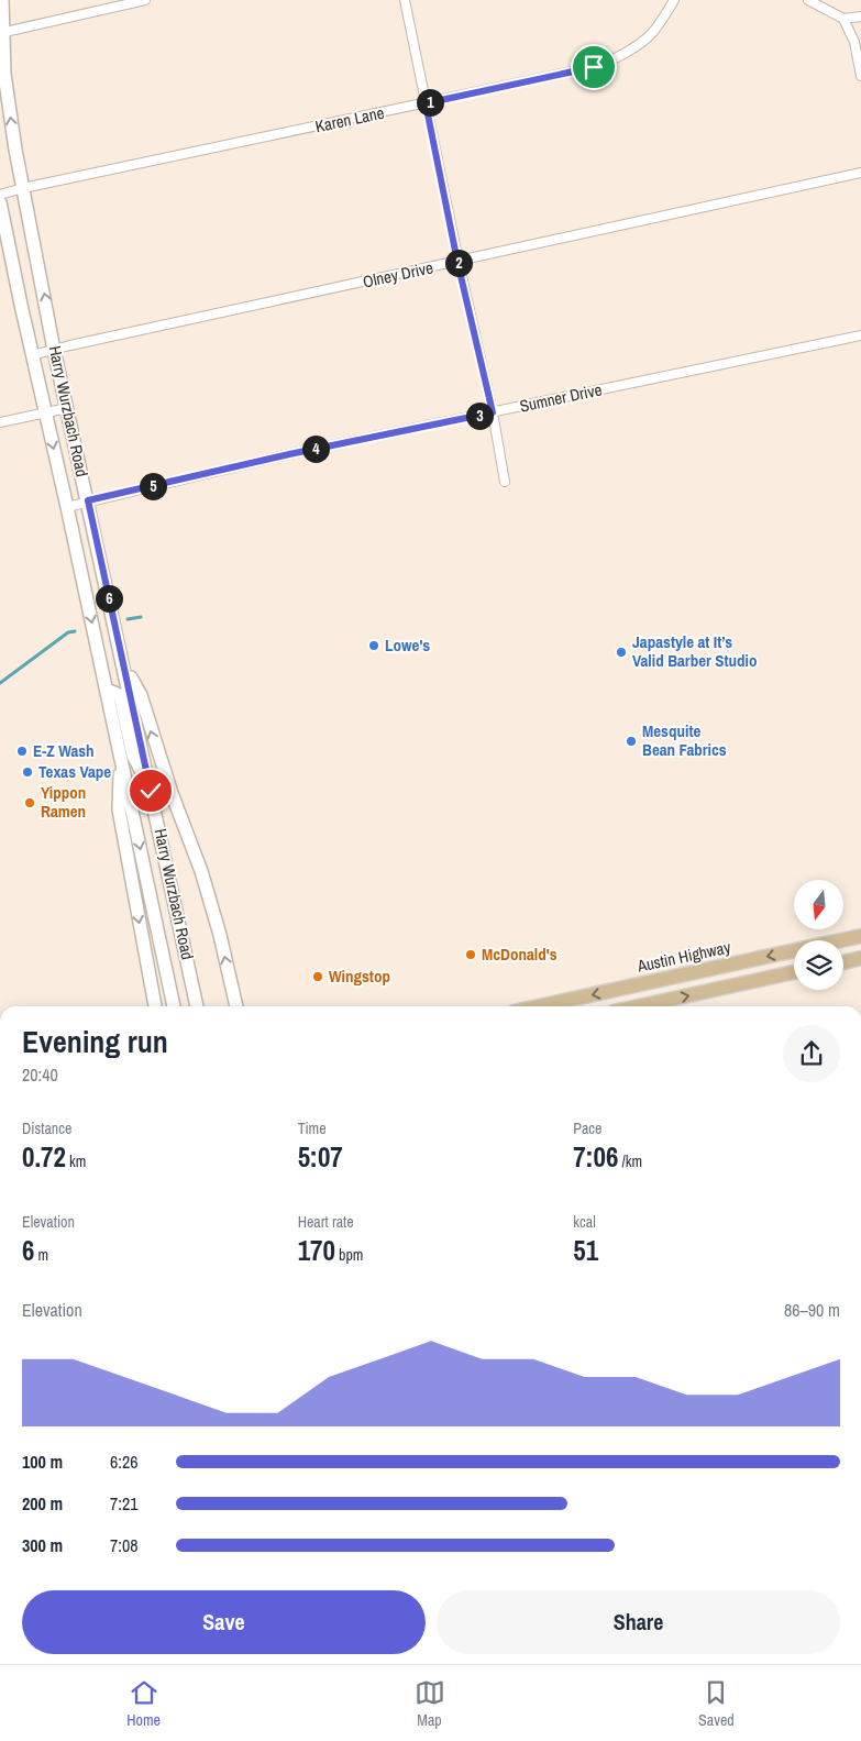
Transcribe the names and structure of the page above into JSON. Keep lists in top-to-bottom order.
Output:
{
  "streets": {
    "main road": ["Harry Wurzbach Road", "Austin Highway"],
    "street": ["Karen Lane", "Olney Drive", "Sumner Drive"]
  },
  "crossings": [
    ["Karen Lane", "Harry Wurzbach Road"],
    ["Olney Drive", "Harry Wurzbach Road"],
    ["Sumner Drive", "Harry Wurzbach Road"]
  ],
  "places": [
    "Lowe's",
    "Japastyle at It’s Valid Barber Studio",
    "Mesquite Bean Fabrics",
    "E-Z Wash",
    "Texas Vape",
    "Yippon Ramen",
    "McDonald's",
    "Wingstop"
  ],
  "north": "bottom",
  "page": {
    "pins": [
      "1",
      "2",
      "3",
      "4",
      "5",
      "6"
    ],
    "heading": ["Evening run", "20:40"],
    "stats": [
      ["Distance", "0.72 km"],
      ["Time", "5:07"],
      ["Pace", "7:06 /km"],
      ["Elevation", "6 m"],
      ["Heart rate", "170 bpm"],
      ["kcal", "51"]
    ],
    "chart": ["Elevation", "86–90 m"],
    "list": [
      {
        "name": "100 m",
        "note": "6:26"
      },
      {
        "name": "200 m",
        "note": "7:21"
      },
      {
        "name": "300 m",
        "note": "7:08"
      }
    ],
    "buttons": ["Save", "Share"],
    "tabs": ["Home", "Map", "Saved"]
  }
}
